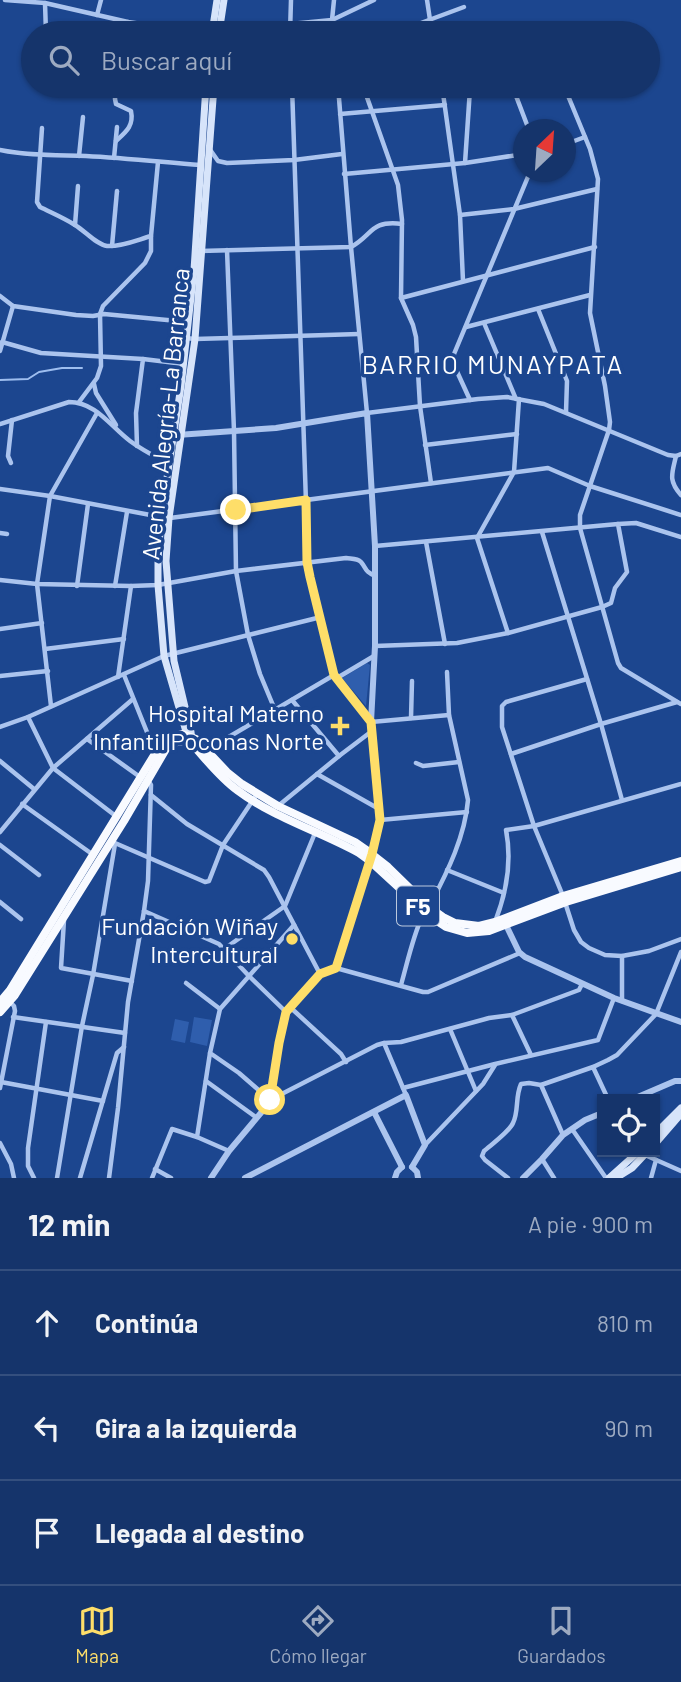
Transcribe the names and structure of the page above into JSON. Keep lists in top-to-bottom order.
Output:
{
  "streets": {
    "highway": ["F5"],
    "main road": ["Avenida Alegría-La Barranca"]
  },
  "crossings": [
    ["Avenida Alegría-La Barranca", "F5"]
  ],
  "districts": ["BARRIO MUNAYPATA"],
  "places": {
    "health": ["Hospital Materno Infantil Poconas Norte"],
    "other": ["Fundación Wiñay Intercultural"]
  },
  "north": "top right",
  "page": {
    "search": "Buscar aquí",
    "heading": ["12 min", "A pie · 900 m"],
    "list": [
      ["Continúa", "810 m"],
      ["Gira a la izquierda", "90 m"],
      "Llegada al destino"
    ],
    "nav": ["Mapa", "Cómo llegar", "Guardados"]
  }
}
